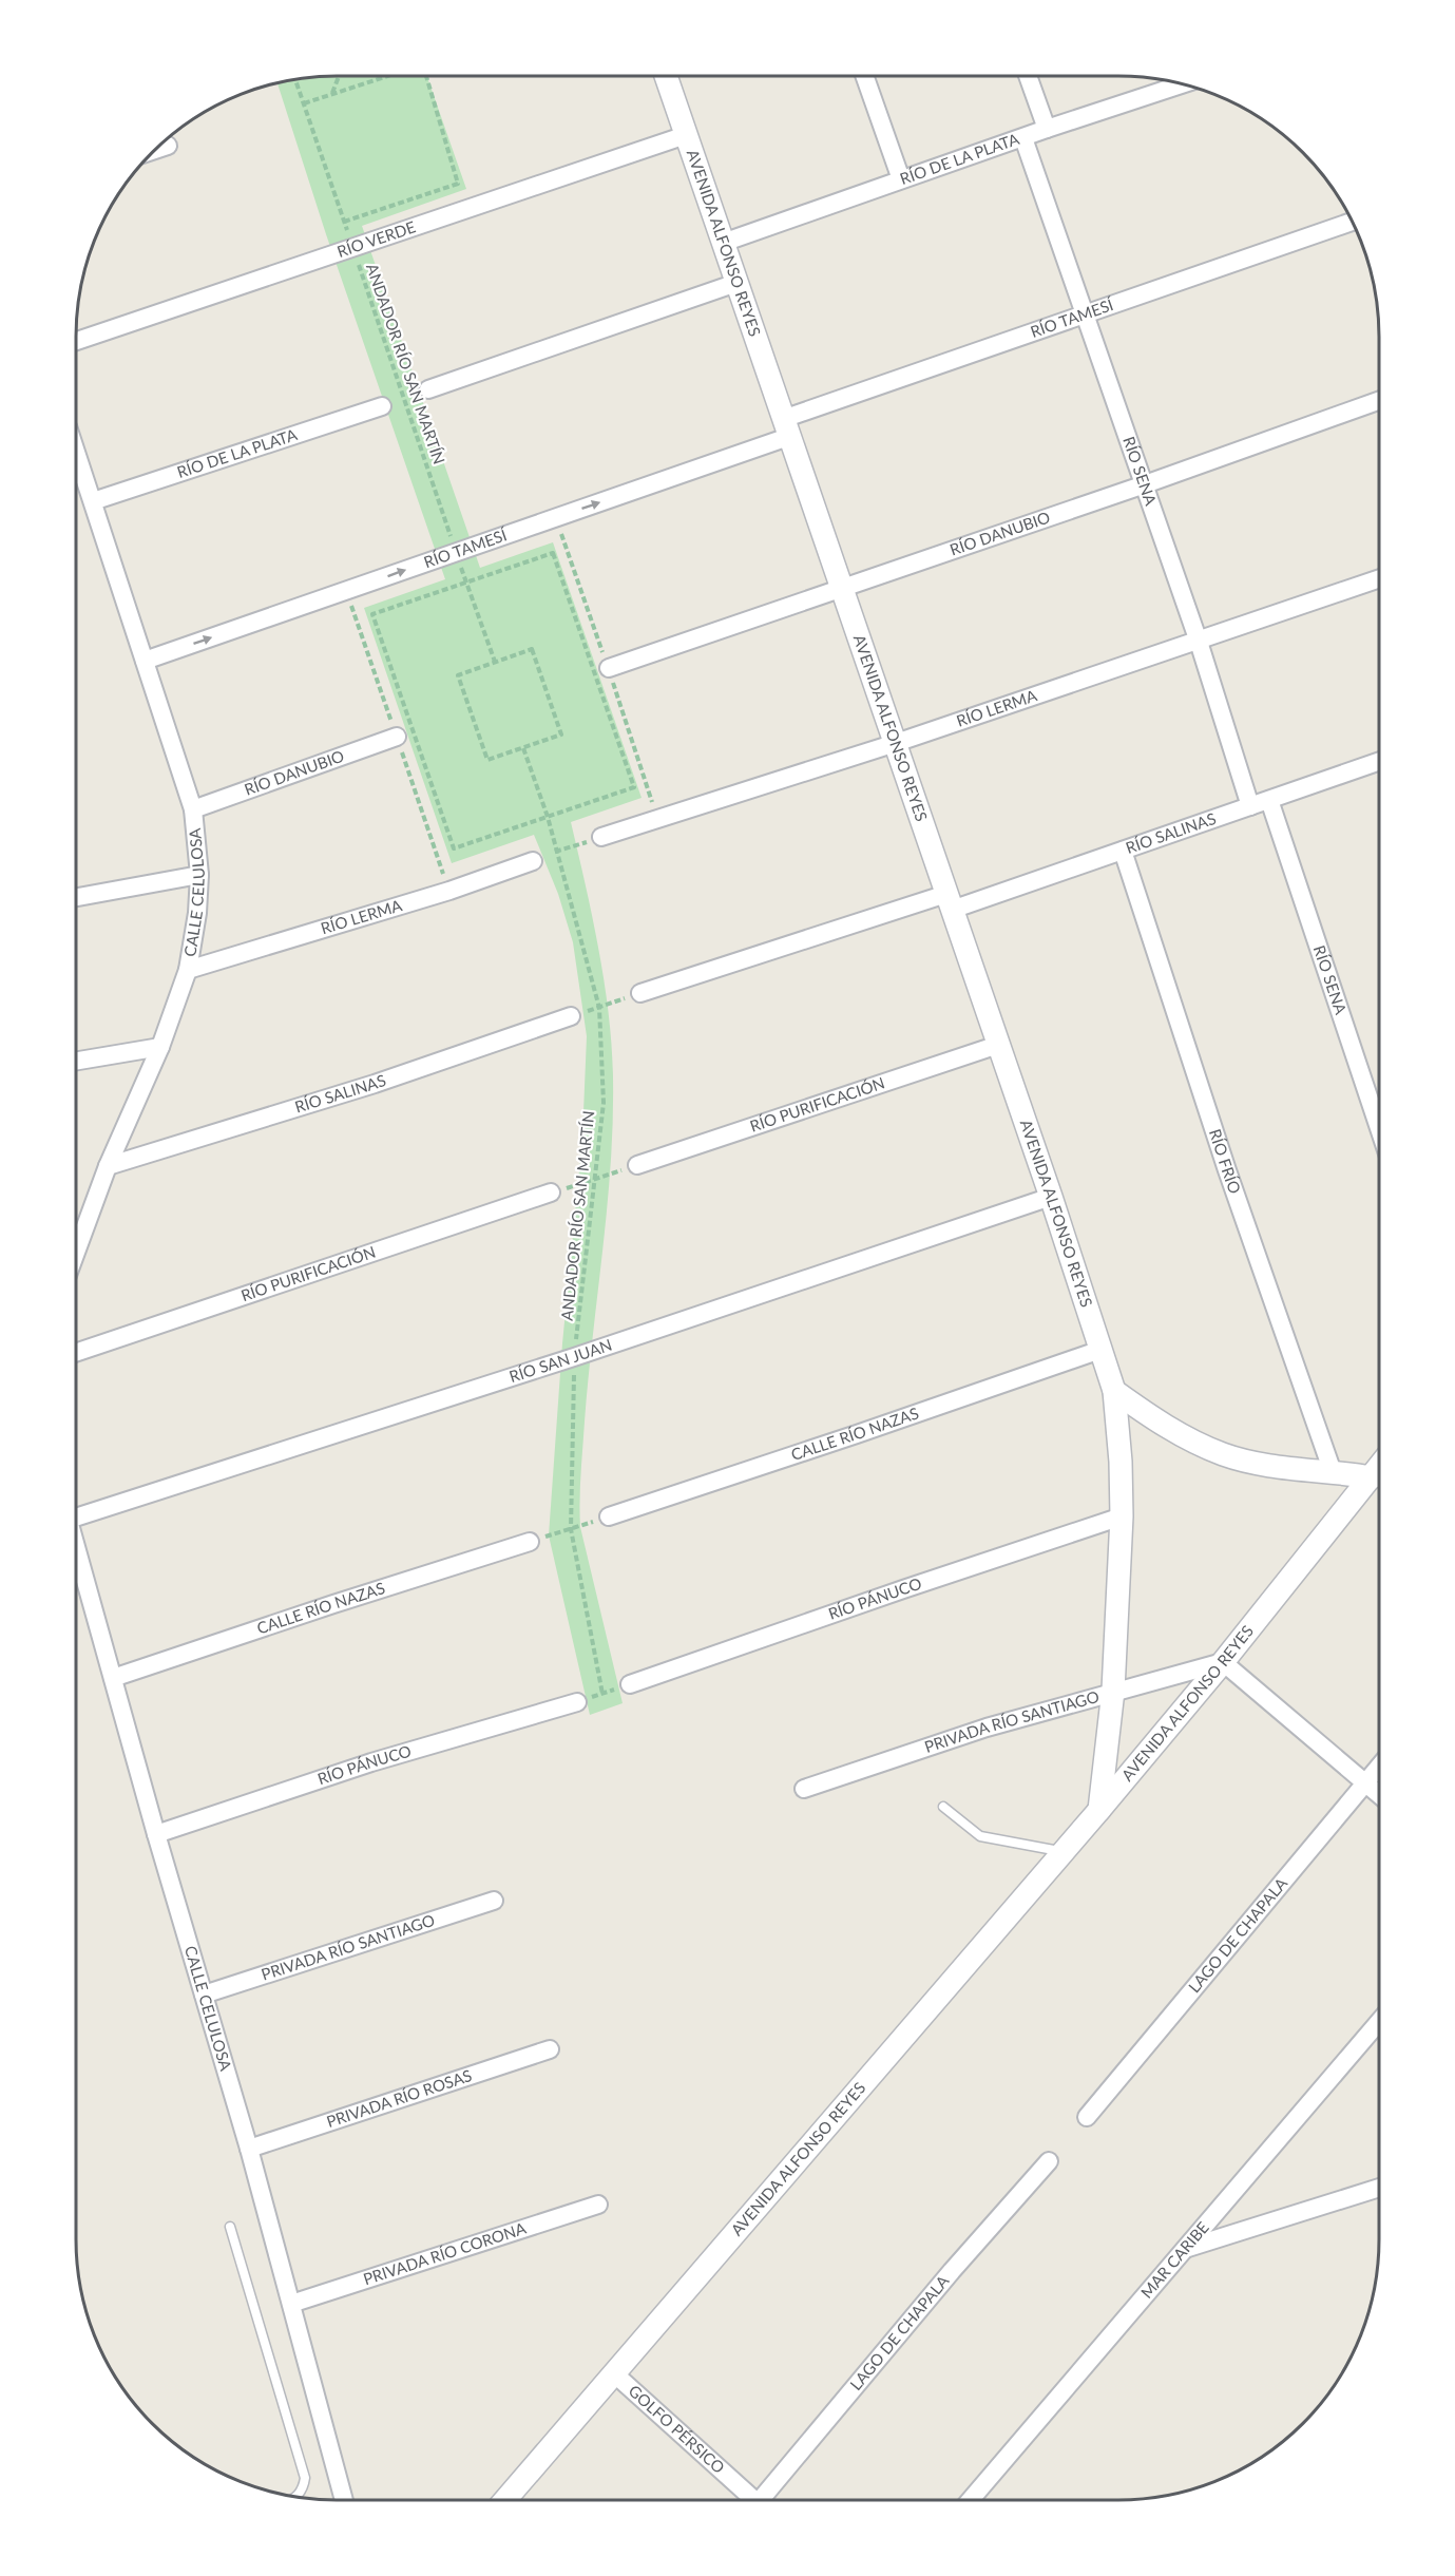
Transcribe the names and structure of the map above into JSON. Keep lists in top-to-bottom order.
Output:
{
  "streets": {
    "street": [
      "RÍO DE LA PLATA",
      "RÍO VERDE",
      "AVENIDA ALFONSO REYES",
      "RÍO TAMESÍ",
      "RÍO SENA",
      "RÍO DANUBIO",
      "RÍO LERMA",
      "RÍO SALINAS",
      "CALLE CELULOSA",
      "RÍO PURIFICACIÓN",
      "RÍO FRÍO",
      "RÍO SAN JUAN",
      "CALLE RÍO NAZAS",
      "RÍO PÁNUCO",
      "PRIVADA RÍO SANTIAGO",
      "LAGO DE CHAPALA",
      "PRIVADA RÍO ROSAS",
      "PRIVADA RÍO CORONA",
      "MAR CARIBE",
      "GOLFO PÉRSICO"
    ],
    "path": ["ANDADOR RÍO SAN MARTÍN"]
  },
  "crossings": [
    ["RÍO DE LA PLATA", "AVENIDA ALFONSO REYES"],
    ["RÍO DE LA PLATA", "RÍO SENA"],
    ["RÍO DE LA PLATA", "CALLE CELULOSA"],
    ["RÍO VERDE", "AVENIDA ALFONSO REYES"],
    ["RÍO VERDE", "ANDADOR RÍO SAN MARTÍN"],
    ["AVENIDA ALFONSO REYES", "RÍO TAMESÍ"],
    ["AVENIDA ALFONSO REYES", "RÍO DANUBIO"],
    ["AVENIDA ALFONSO REYES", "RÍO LERMA"],
    ["AVENIDA ALFONSO REYES", "RÍO SALINAS"],
    ["AVENIDA ALFONSO REYES", "RÍO PURIFICACIÓN"],
    ["AVENIDA ALFONSO REYES", "RÍO SAN JUAN"],
    ["AVENIDA ALFONSO REYES", "CALLE RÍO NAZAS"],
    ["AVENIDA ALFONSO REYES", "RÍO PÁNUCO"],
    ["AVENIDA ALFONSO REYES", "PRIVADA RÍO SANTIAGO"],
    ["AVENIDA ALFONSO REYES", "GOLFO PÉRSICO"],
    ["RÍO TAMESÍ", "ANDADOR RÍO SAN MARTÍN"],
    ["RÍO TAMESÍ", "RÍO SENA"],
    ["RÍO TAMESÍ", "CALLE CELULOSA"],
    ["ANDADOR RÍO SAN MARTÍN", "RÍO SAN JUAN"],
    ["RÍO SENA", "RÍO DANUBIO"],
    ["RÍO SENA", "RÍO LERMA"],
    ["RÍO SENA", "RÍO SALINAS"],
    ["RÍO DANUBIO", "CALLE CELULOSA"],
    ["RÍO LERMA", "CALLE CELULOSA"],
    ["RÍO SALINAS", "CALLE CELULOSA"],
    ["RÍO SALINAS", "RÍO FRÍO"],
    ["CALLE CELULOSA", "CALLE RÍO NAZAS"],
    ["CALLE CELULOSA", "RÍO PÁNUCO"],
    ["CALLE CELULOSA", "PRIVADA RÍO SANTIAGO"],
    ["CALLE CELULOSA", "PRIVADA RÍO ROSAS"],
    ["CALLE CELULOSA", "PRIVADA RÍO CORONA"]
  ],
  "one_way": ["RÍO TAMESÍ"]
}
